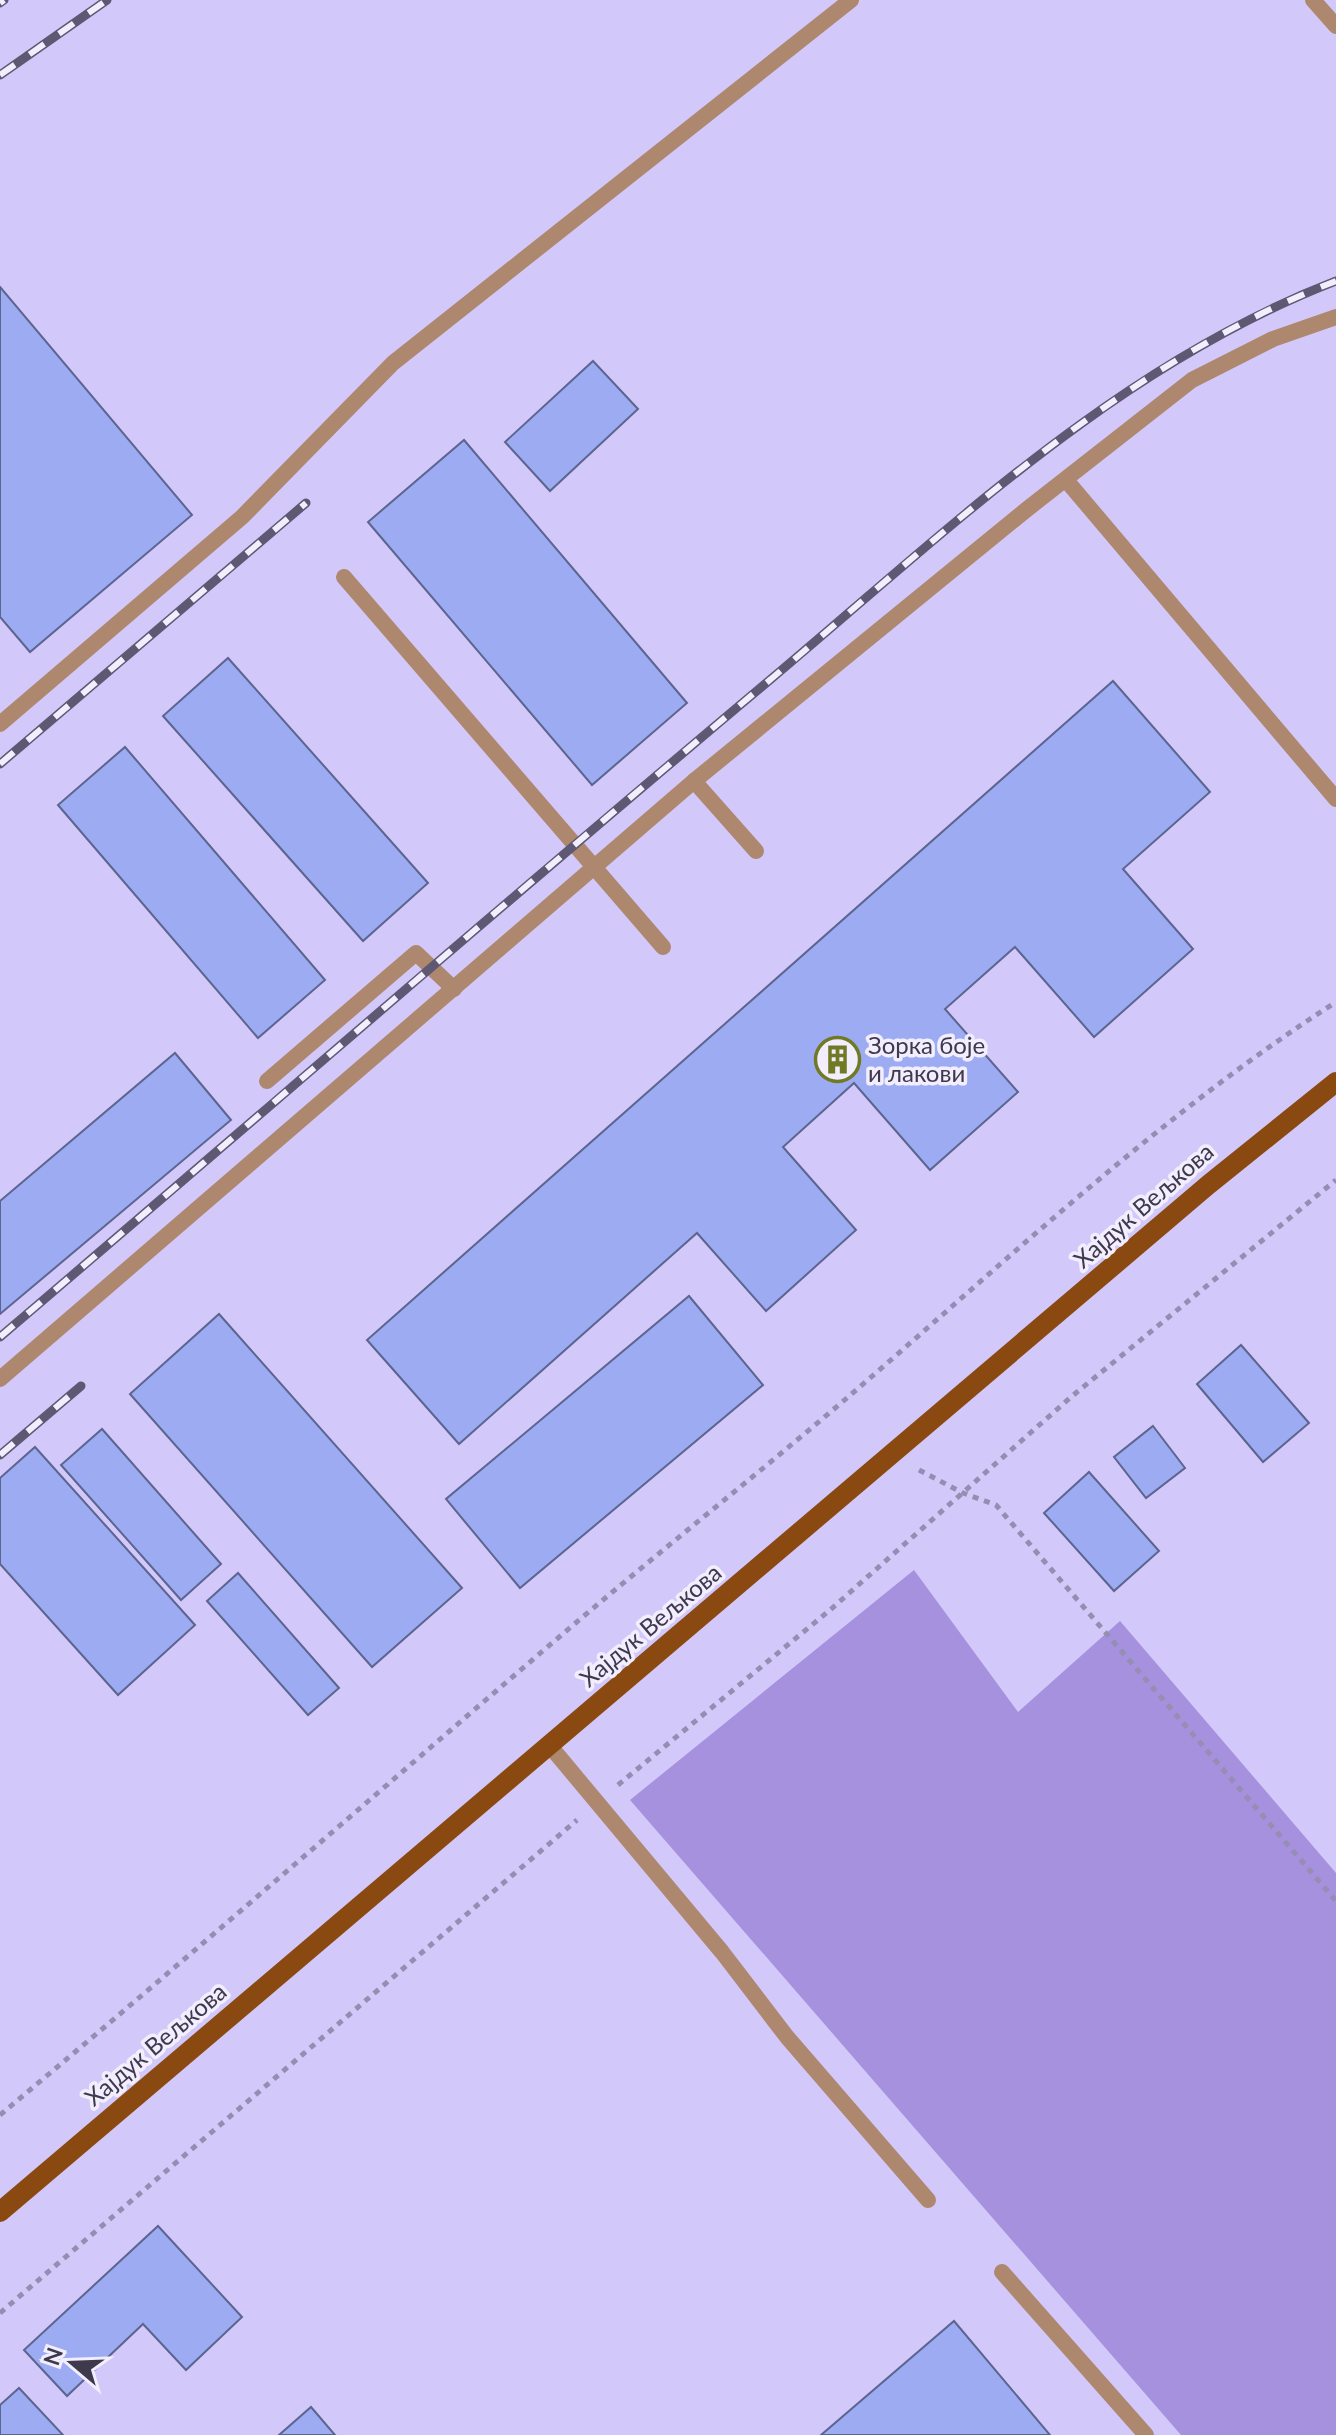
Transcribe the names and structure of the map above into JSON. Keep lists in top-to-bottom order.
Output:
{
  "streets": {
    "main road": ["Хајдук Вељкова"]
  },
  "places": {
    "building": ["Зорка боје и лакови"]
  },
  "north": "left"
}
